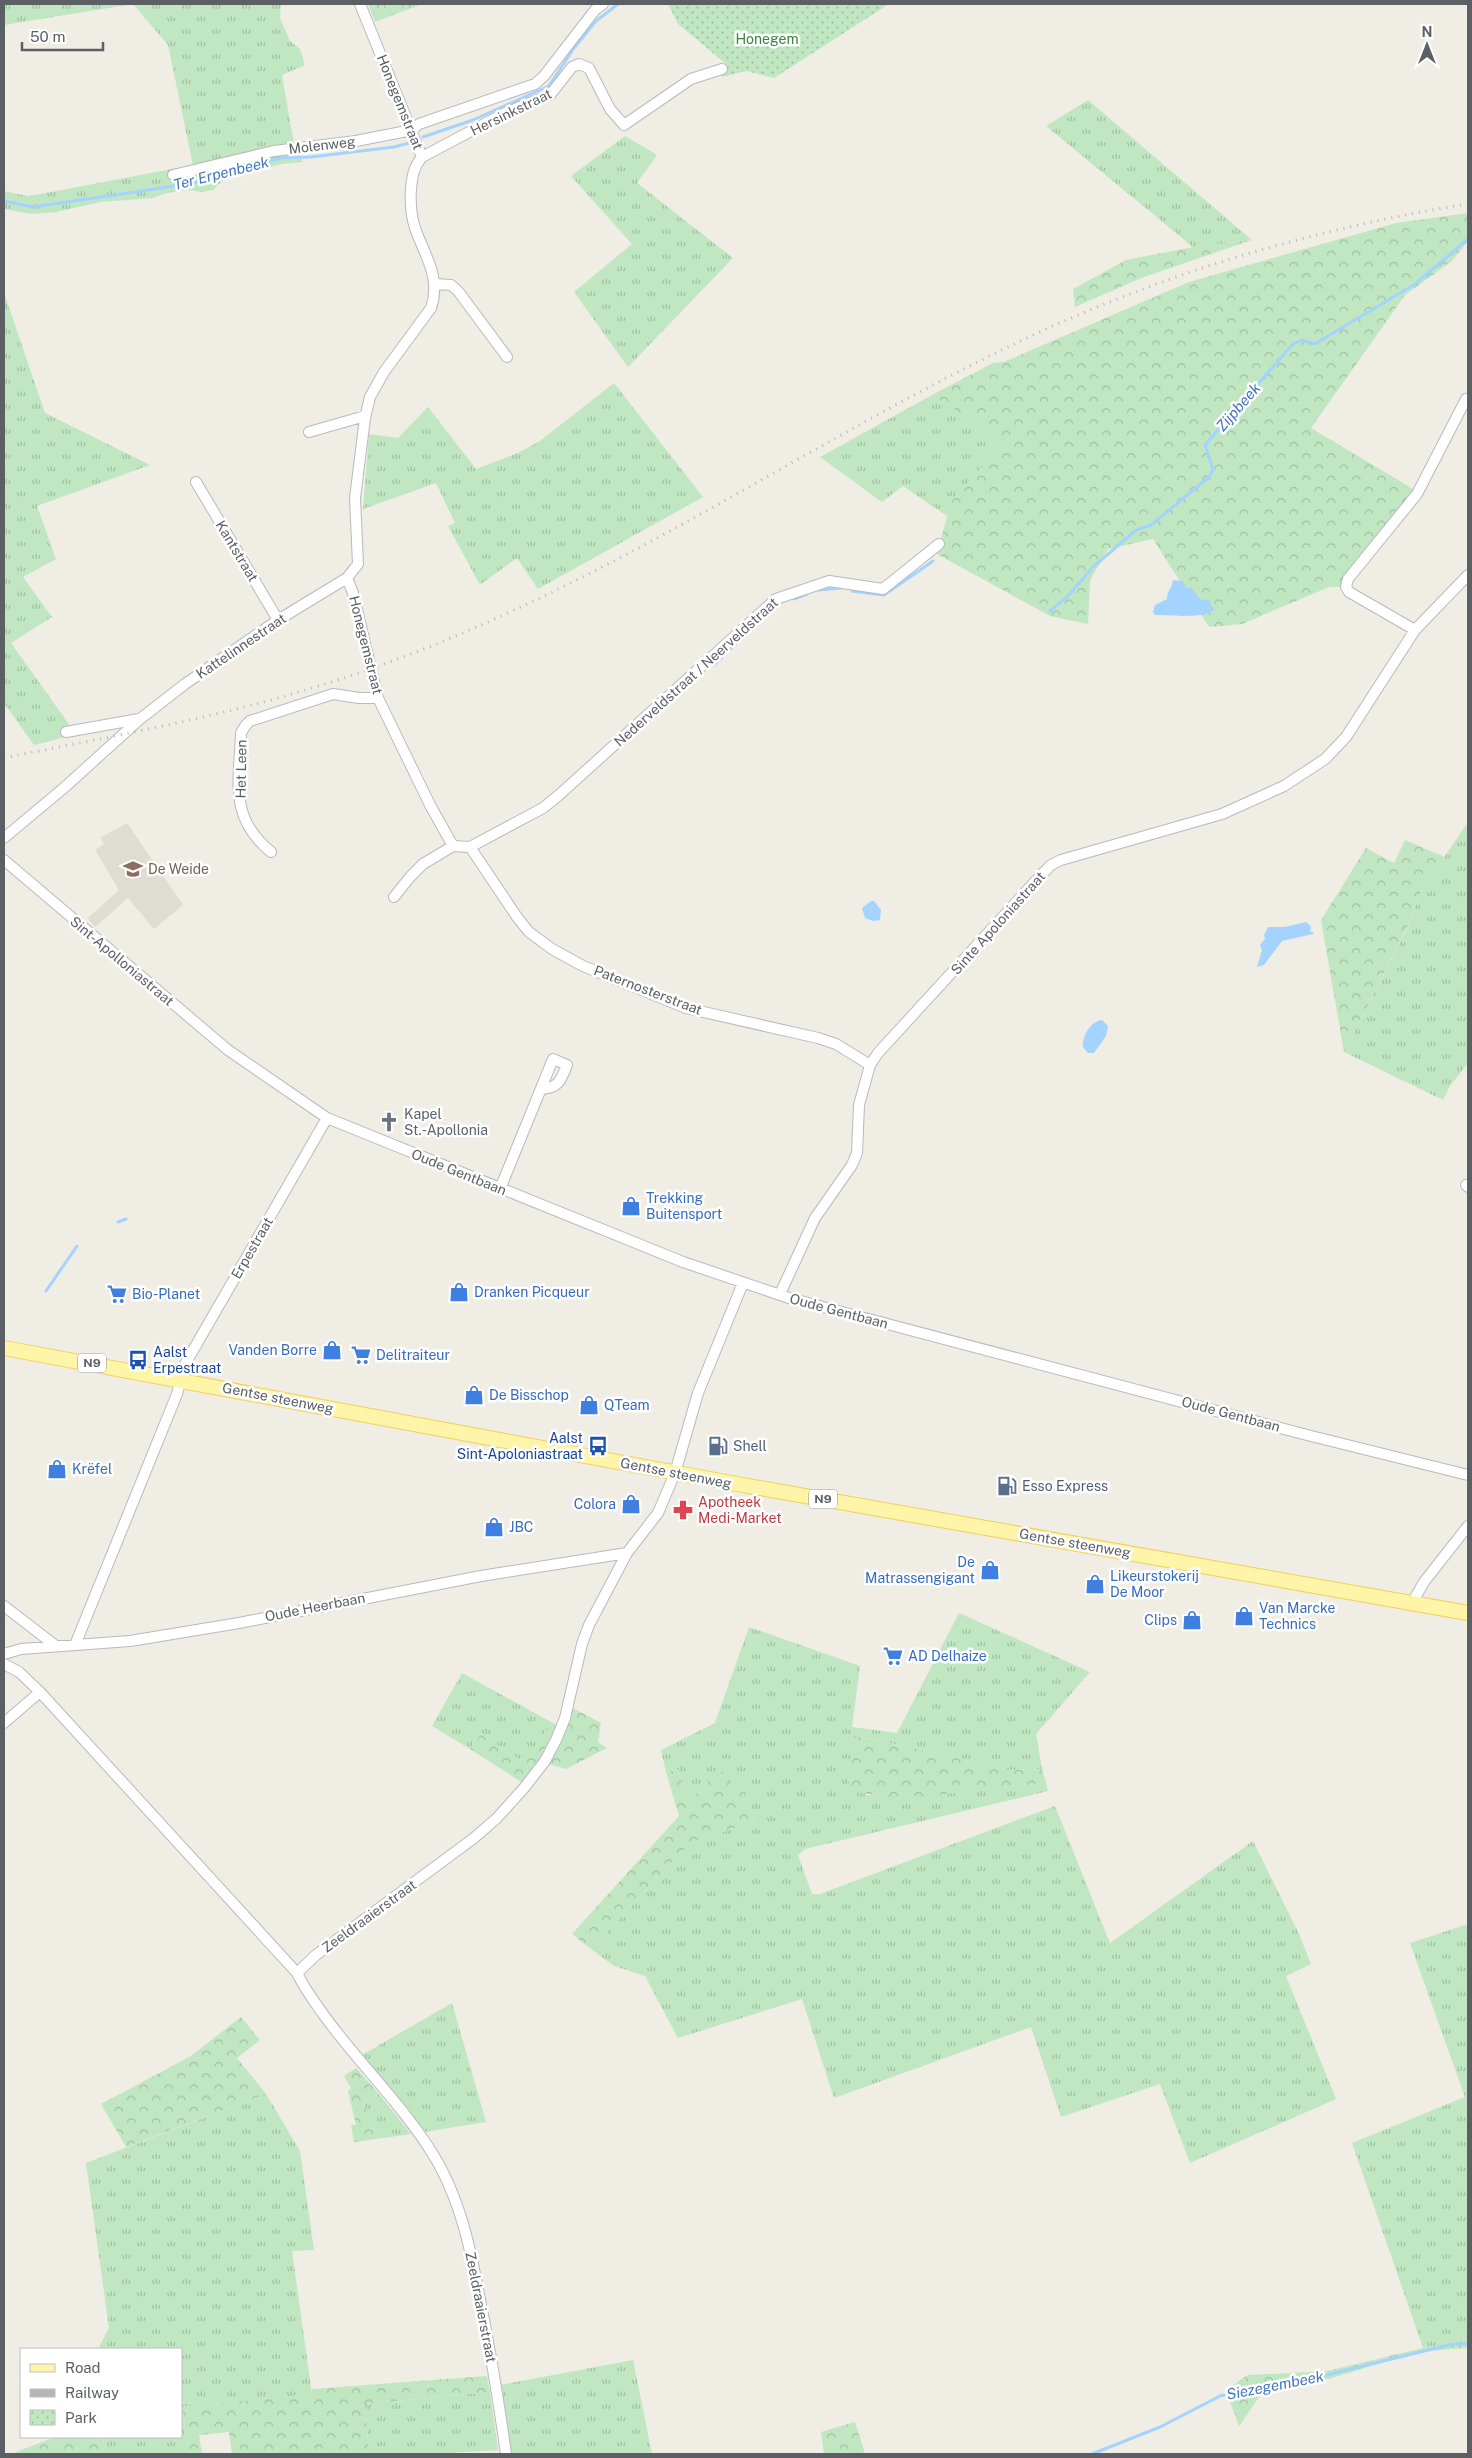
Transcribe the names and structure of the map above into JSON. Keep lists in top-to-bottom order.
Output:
{
  "streets": {
    "main road": ["N9", "Gentse steenweg"],
    "street": [
      "Honegemstraat",
      "Hersinkstraat",
      "Molenweg",
      "Kantstraat",
      "Kattelinnestraat",
      "Nederveldstraat / Neerveldstraat",
      "Het Leen",
      "Sinte Apoloniastraat",
      "Sint-Apolloniastraat",
      "Paternosterstraat",
      "Oude Gentbaan",
      "Erpestraat",
      "Oude Heerbaan",
      "Zeeldraaierstraat"
    ]
  },
  "crossings": [
    ["Honegemstraat", "Hersinkstraat"],
    ["Honegemstraat", "Molenweg"],
    ["Honegemstraat", "Kattelinnestraat"],
    ["Honegemstraat", "Het Leen"],
    ["Kantstraat", "Kattelinnestraat"],
    ["Nederveldstraat / Neerveldstraat", "Paternosterstraat"],
    ["Sinte Apoloniastraat", "Paternosterstraat"],
    ["Sinte Apoloniastraat", "Oude Gentbaan"],
    ["Sint-Apolloniastraat", "Oude Gentbaan"],
    ["Oude Gentbaan", "Erpestraat"],
    ["Erpestraat", "Gentse steenweg"],
    ["Erpestraat", "Oude Heerbaan"],
    ["Gentse steenweg", "Zeeldraaierstraat"],
    ["Oude Heerbaan", "Zeeldraaierstraat"]
  ],
  "water": ["Ter Erpenbeek", "Zijpbeek", "Siezegembeek"],
  "parks": ["Honegem"],
  "places": {
    "school or university": ["De Weide"],
    "church": ["Kapel St.-Apollonia"],
    "shop": [
      "Trekking Buitensport",
      "Dranken Picqueur",
      "Vanden Borre",
      "De Bisschop",
      "QTeam",
      "Krëfel",
      "Colora",
      "JBC",
      "De Matrassengigant",
      "Likeurstokerij De Moor",
      "Van Marcke Technics",
      "Clips"
    ],
    "supermarket": ["Bio-Planet", "Delitraiteur", "AD Delhaize"],
    "bus stop": ["Aalst Erpestraat", "Aalst Sint-Apoloniastraat"],
    "fuel station": ["Shell", "Esso Express"],
    "pharmacy": ["Apotheek Medi-Market"]
  },
  "legend": ["Road", "Railway", "Park"],
  "scale_bar": "50 m",
  "north": "top"
}
